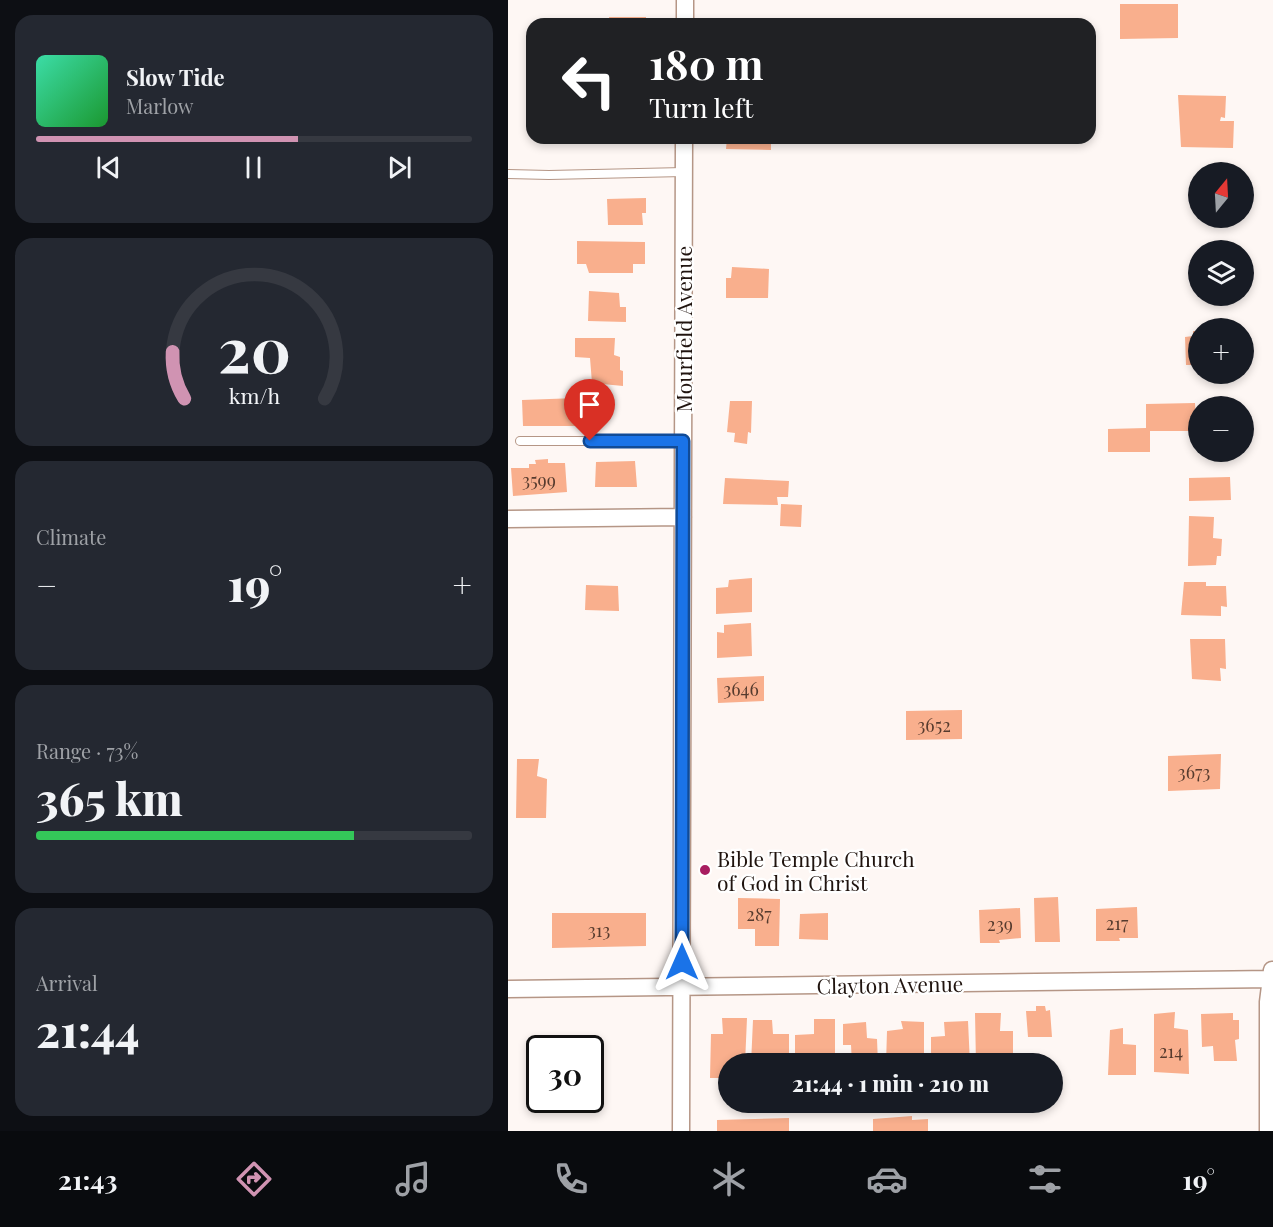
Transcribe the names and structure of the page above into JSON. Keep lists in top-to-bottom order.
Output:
{
  "streets": {
    "street": ["Mourfield Avenue", "Clayton Avenue"]
  },
  "crossings": [
    ["Mourfield Avenue", "Clayton Avenue"]
  ],
  "places": ["Bible Temple Church of God in Christ"],
  "house_numbers": [
    "3599",
    "3646",
    "3652",
    "3673",
    "287",
    "217",
    "239",
    "313",
    "214"
  ],
  "north": "top",
  "page": {
    "turn": ["180 m", "Turn left"],
    "song": ["Slow Tide", "Marlow"],
    "map_buttons": ["+", "−"],
    "tile": [
      "Climate",
      ["Range · 73%", "365 km"],
      ["Arrival", "21:44"]
    ],
    "heat": ["−", "19°", "+"],
    "limit": "30",
    "trip": "21:44 · 1 min · 210 m",
    "tabs": ["21:43", "19°"],
    "gauge": ["20", "km/h"]
  }
}
